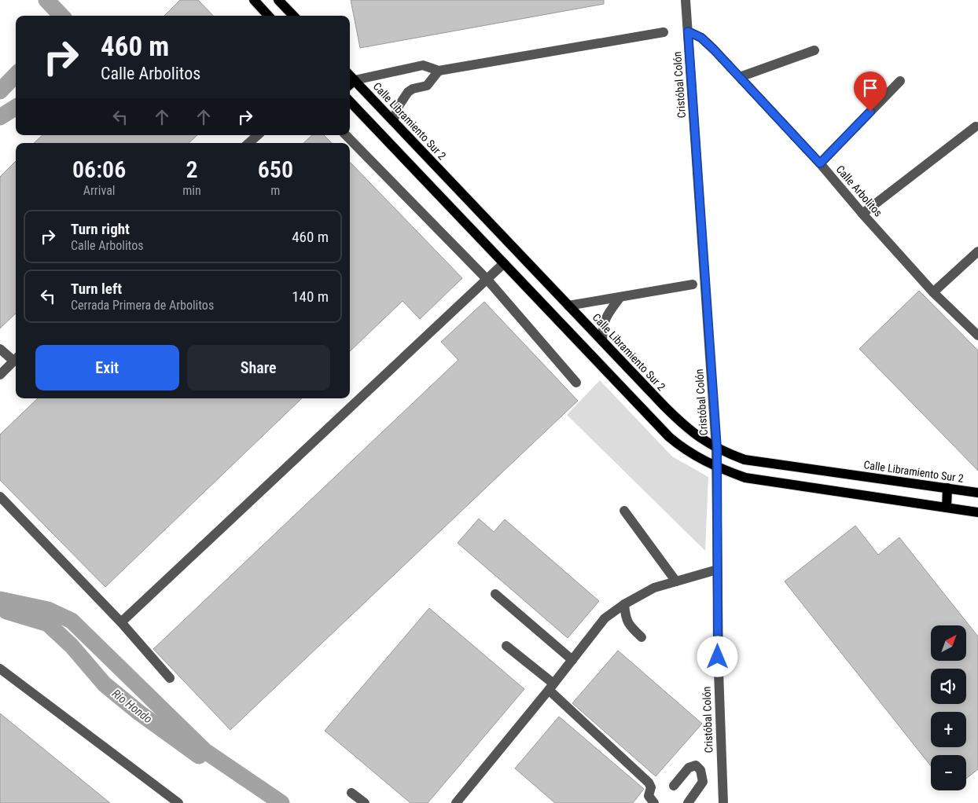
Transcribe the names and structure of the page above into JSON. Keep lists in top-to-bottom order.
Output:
{
  "streets": {
    "main road": ["Calle Libramiento Sur 2"],
    "street": ["Cristóbal Colón", "Calle Arbolitos"]
  },
  "crossings": [
    ["Cristóbal Colón", "Calle Libramiento Sur 2"],
    ["Cristóbal Colón", "Calle Arbolitos"]
  ],
  "water": ["Rio Hondo"],
  "north": "top right",
  "page": {
    "turn": ["460 m", "Calle Arbolitos"],
    "eta": [
      "06:06",
      "Arrival",
      "2",
      "min",
      "650",
      "m"
    ],
    "list": [
      {
        "name": "Turn right",
        "note": "Calle Arbolitos",
        "value": "460 m"
      },
      {
        "name": "Turn left",
        "note": "Cerrada Primera de Arbolitos",
        "value": "140 m"
      }
    ],
    "buttons": ["Exit", "Share"],
    "map_buttons": ["+", "−"]
  }
}
